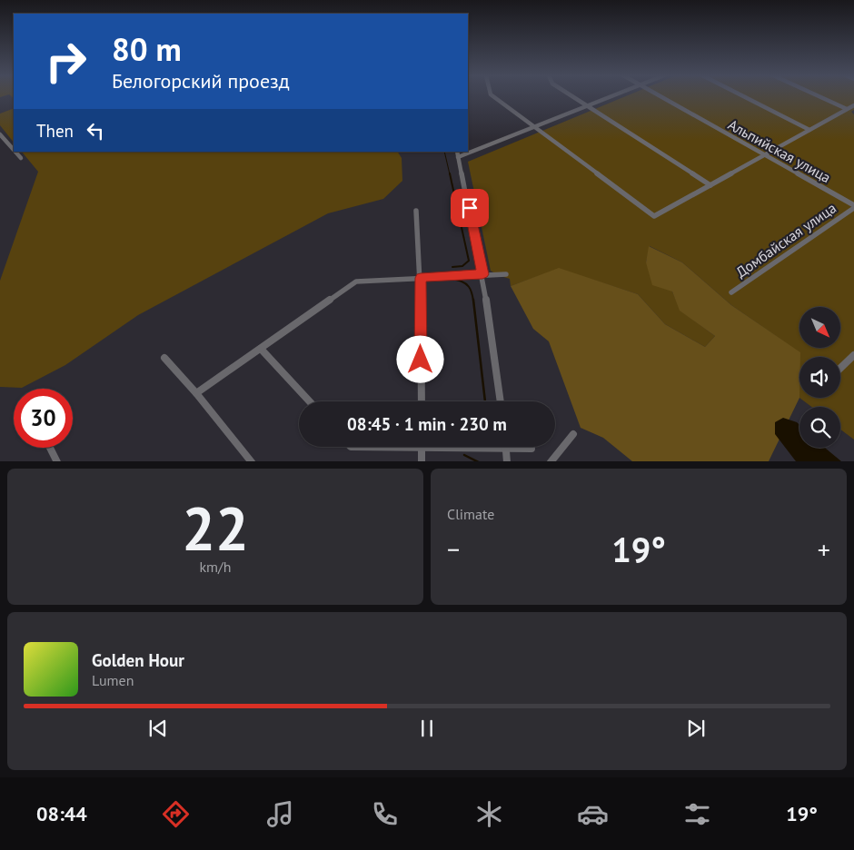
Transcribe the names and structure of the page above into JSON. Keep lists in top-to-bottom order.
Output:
{
  "streets": {
    "street": ["Альпийская улица", "Домбайская улица"]
  },
  "crossings": [
    ["Альпийская улица", "Домбайская улица"]
  ],
  "north": "bottom right",
  "page": {
    "turn": ["80 m", "Белогорский проезд"],
    "then": "Then",
    "limit": "30",
    "trip": "08:45 · 1 min · 230 m",
    "tile": [
      ["22", "km/h"],
      "Climate"
    ],
    "heat": ["−", "19°", "+"],
    "song": ["Golden Hour", "Lumen"],
    "tabs": ["08:44", "19°"]
  }
}
